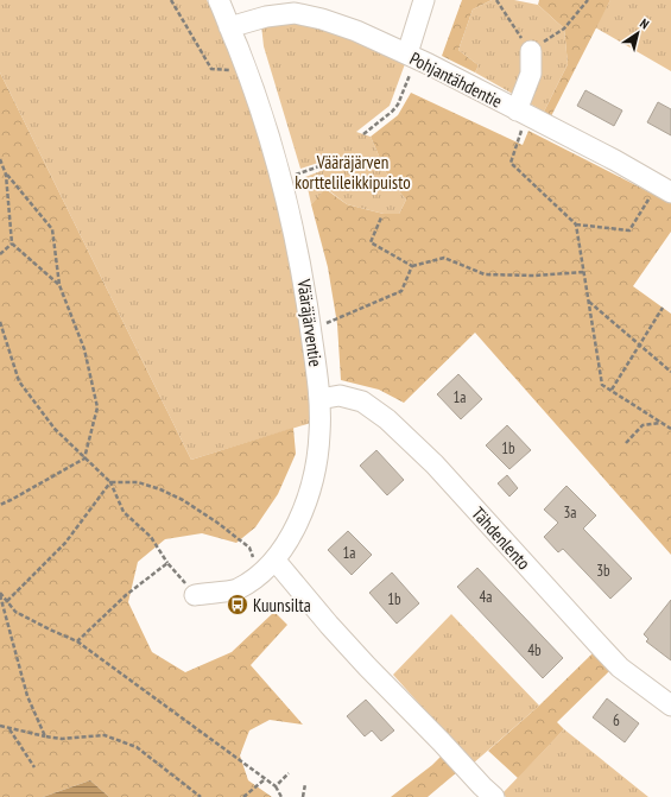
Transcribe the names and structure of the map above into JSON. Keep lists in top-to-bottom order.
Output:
{
  "streets": {
    "street": ["Pohjantähdentie", "Vääräjärventie", "Tähdenlento"]
  },
  "crossings": [
    ["Pohjantähdentie", "Vääräjärventie"],
    ["Vääräjärventie", "Tähdenlento"]
  ],
  "parks": ["Vääräjärven korttelileikkipuisto"],
  "places": {
    "bus stop": ["Kuunsilta"]
  },
  "house_numbers": [
    "1a",
    "1b",
    "3a",
    "1a",
    "3b",
    "4a",
    "1b",
    "4b",
    "6"
  ],
  "north": "top right"
}
